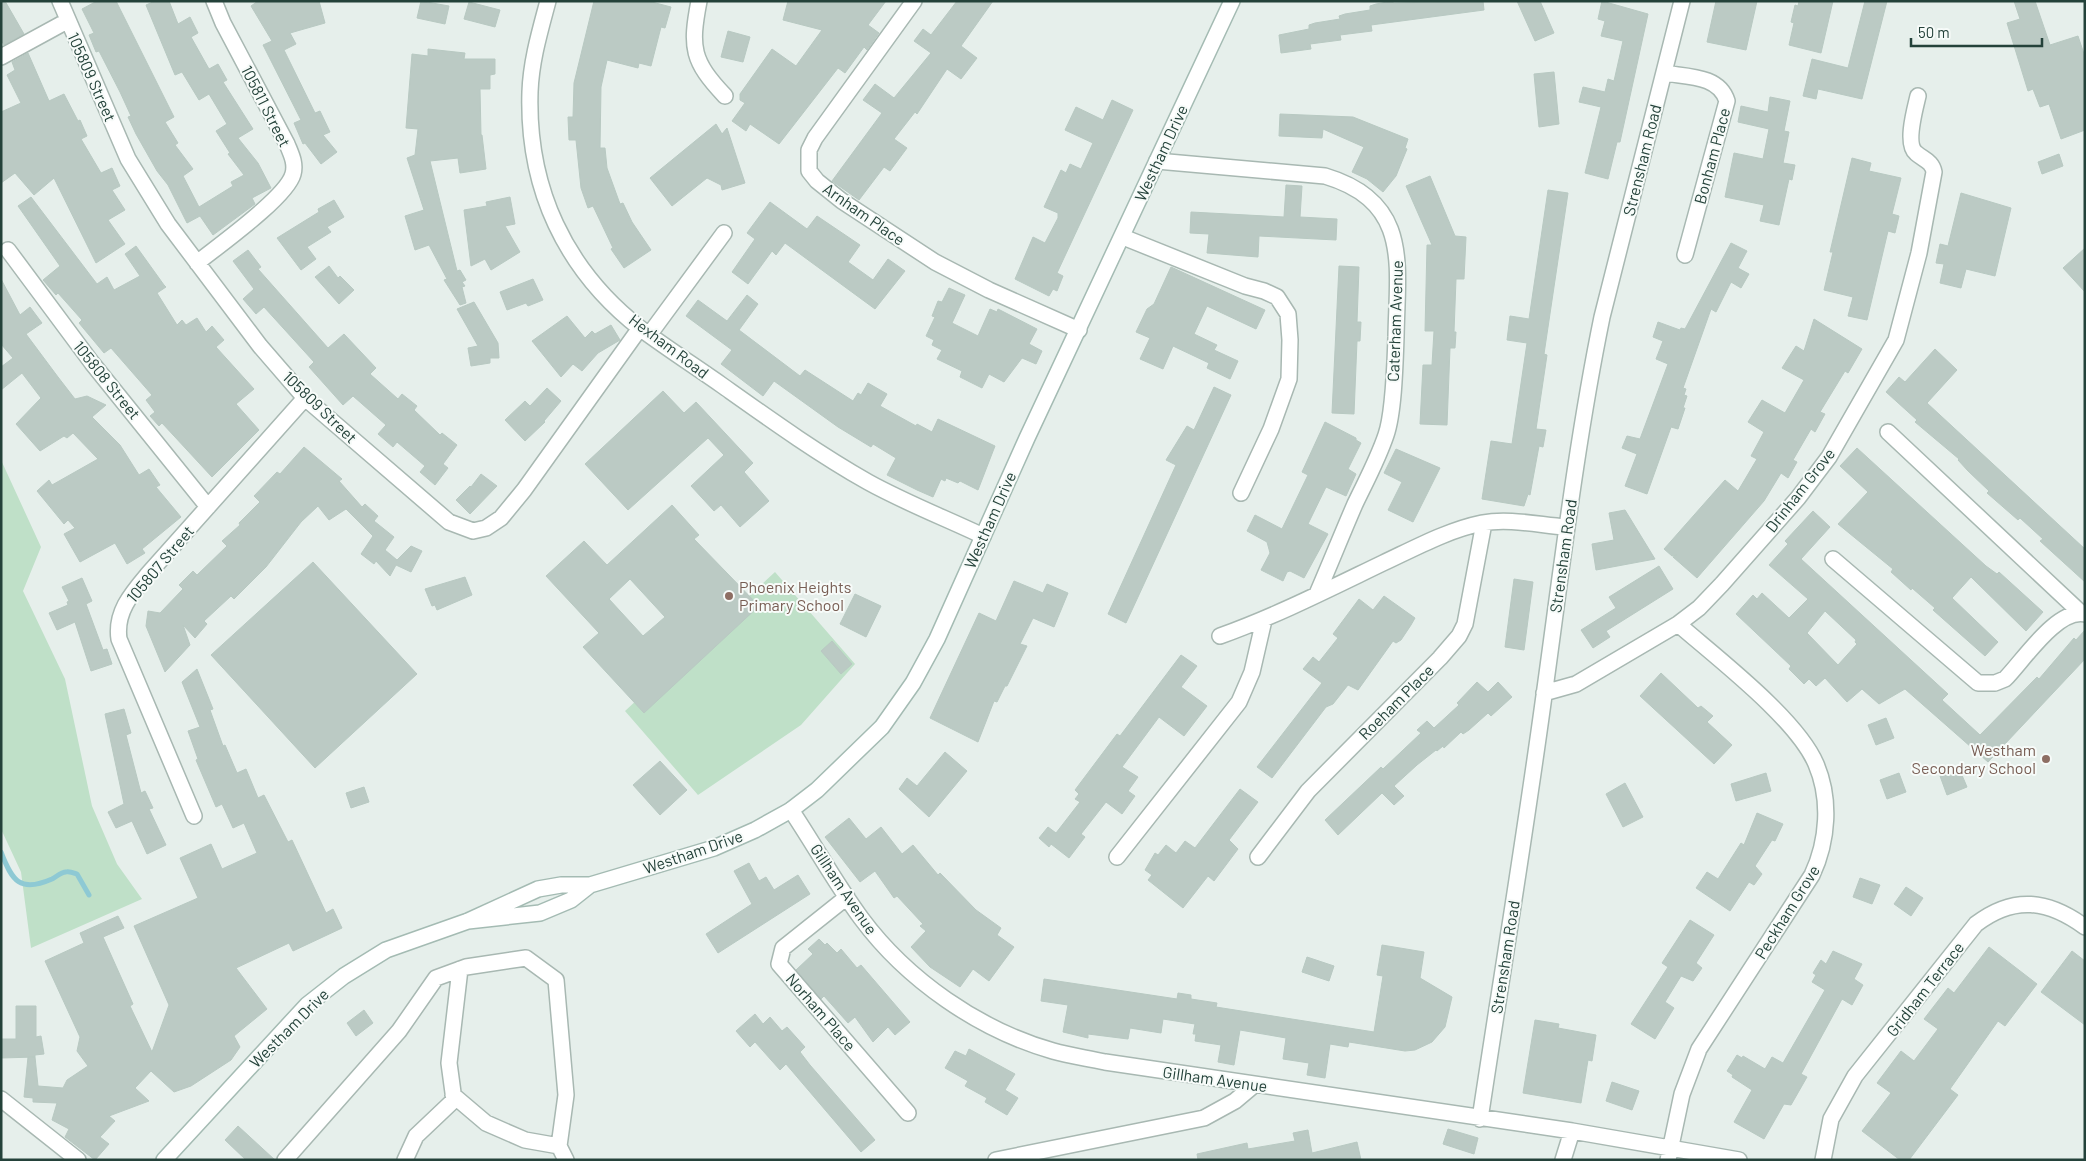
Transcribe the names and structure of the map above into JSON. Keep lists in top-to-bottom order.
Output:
{
  "streets": {
    "street": [
      "105809 Street",
      "105811 Street",
      "Westham Drive",
      "Bonham Place",
      "Strensham Road",
      "Arnham Place",
      "Caterham Avenue",
      "Hexham Road",
      "105808 Street",
      "Drinham Grove",
      "105807 Street",
      "Roeham Place",
      "Gillham Avenue",
      "Peckham Grove",
      "Gridham Terrace",
      "Norham Place"
    ]
  },
  "crossings": [
    ["105809 Street", "105811 Street"],
    ["105809 Street", "Hexham Road"],
    ["105809 Street", "105807 Street"],
    ["Westham Drive", "Arnham Place"],
    ["Westham Drive", "Caterham Avenue"],
    ["Westham Drive", "Hexham Road"],
    ["Westham Drive", "Gillham Avenue"],
    ["Bonham Place", "Strensham Road"],
    ["Strensham Road", "Drinham Grove"],
    ["Strensham Road", "Gillham Avenue"],
    ["105808 Street", "105807 Street"],
    ["Drinham Grove", "Peckham Grove"],
    ["Gillham Avenue", "Peckham Grove"],
    ["Gillham Avenue", "Norham Place"]
  ],
  "places": ["Phoenix Heights Primary School", "Westham Secondary School"],
  "scale_bar": "50 m"
}
